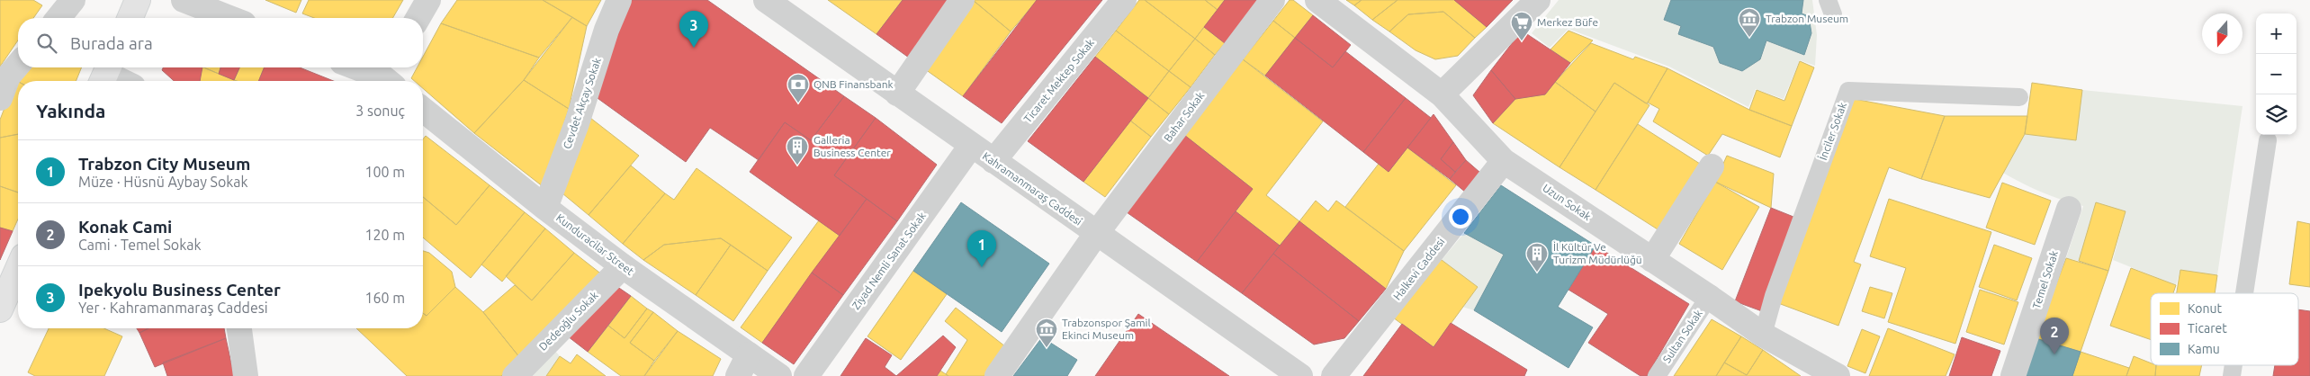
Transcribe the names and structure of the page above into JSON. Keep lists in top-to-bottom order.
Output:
{
  "streets": {
    "street": [
      "Ticaret Mektep Sokak",
      "Cevdet Akçay Sokak",
      "Bahar Sokak",
      "Kahramanmaraş Caddesi",
      "Uzun Sokak",
      "Kunduracilar Street",
      "Ziyad Nemli Sanat Sokak",
      "Halkevi Caddesi",
      "Temel Sokak",
      "Dedeoğlu Sokak"
    ],
    "lane": ["İnciler Sokak", "Sultan Sokak"]
  },
  "crossings": [
    ["Ticaret Mektep Sokak", "Kahramanmaraş Caddesi"],
    ["Cevdet Akçay Sokak", "Kunduracilar Street"],
    ["Bahar Sokak", "Kahramanmaraş Caddesi"],
    ["İnciler Sokak", "Uzun Sokak"],
    ["Kahramanmaraş Caddesi", "Ziyad Nemli Sanat Sokak"],
    ["Uzun Sokak", "Halkevi Caddesi"],
    ["Uzun Sokak", "Sultan Sokak"],
    ["Kunduracilar Street", "Dedeoğlu Sokak"]
  ],
  "places": {
    "museum": ["Trabzon Museum", "Trabzonspor Şamil Ekinci Museum"],
    "supermarket": ["Merkez Büfe"],
    "bank": ["QNB Finansbank"],
    "building": ["Galleria Business Center", "İl Kültür Ve Turizm Müdürlüğü"]
  },
  "legend": ["Konut", "Ticaret", "Kamu"],
  "north": "bottom",
  "page": {
    "pins": ["3", "1", "2"],
    "map_buttons": ["+", "−"],
    "search": "Burada ara",
    "heading": ["Yakında", "3 sonuç"],
    "list": [
      {
        "mark": "1",
        "name": "Trabzon City Museum",
        "note": "Müze · Hüsnü Aybay Sokak",
        "value": "100 m"
      },
      {
        "mark": "2",
        "name": "Konak Cami",
        "note": "Cami · Temel Sokak",
        "value": "120 m"
      },
      {
        "mark": "3",
        "name": "Ipekyolu Business Center",
        "note": "Yer · Kahramanmaraş Caddesi",
        "value": "160 m"
      }
    ]
  }
}
